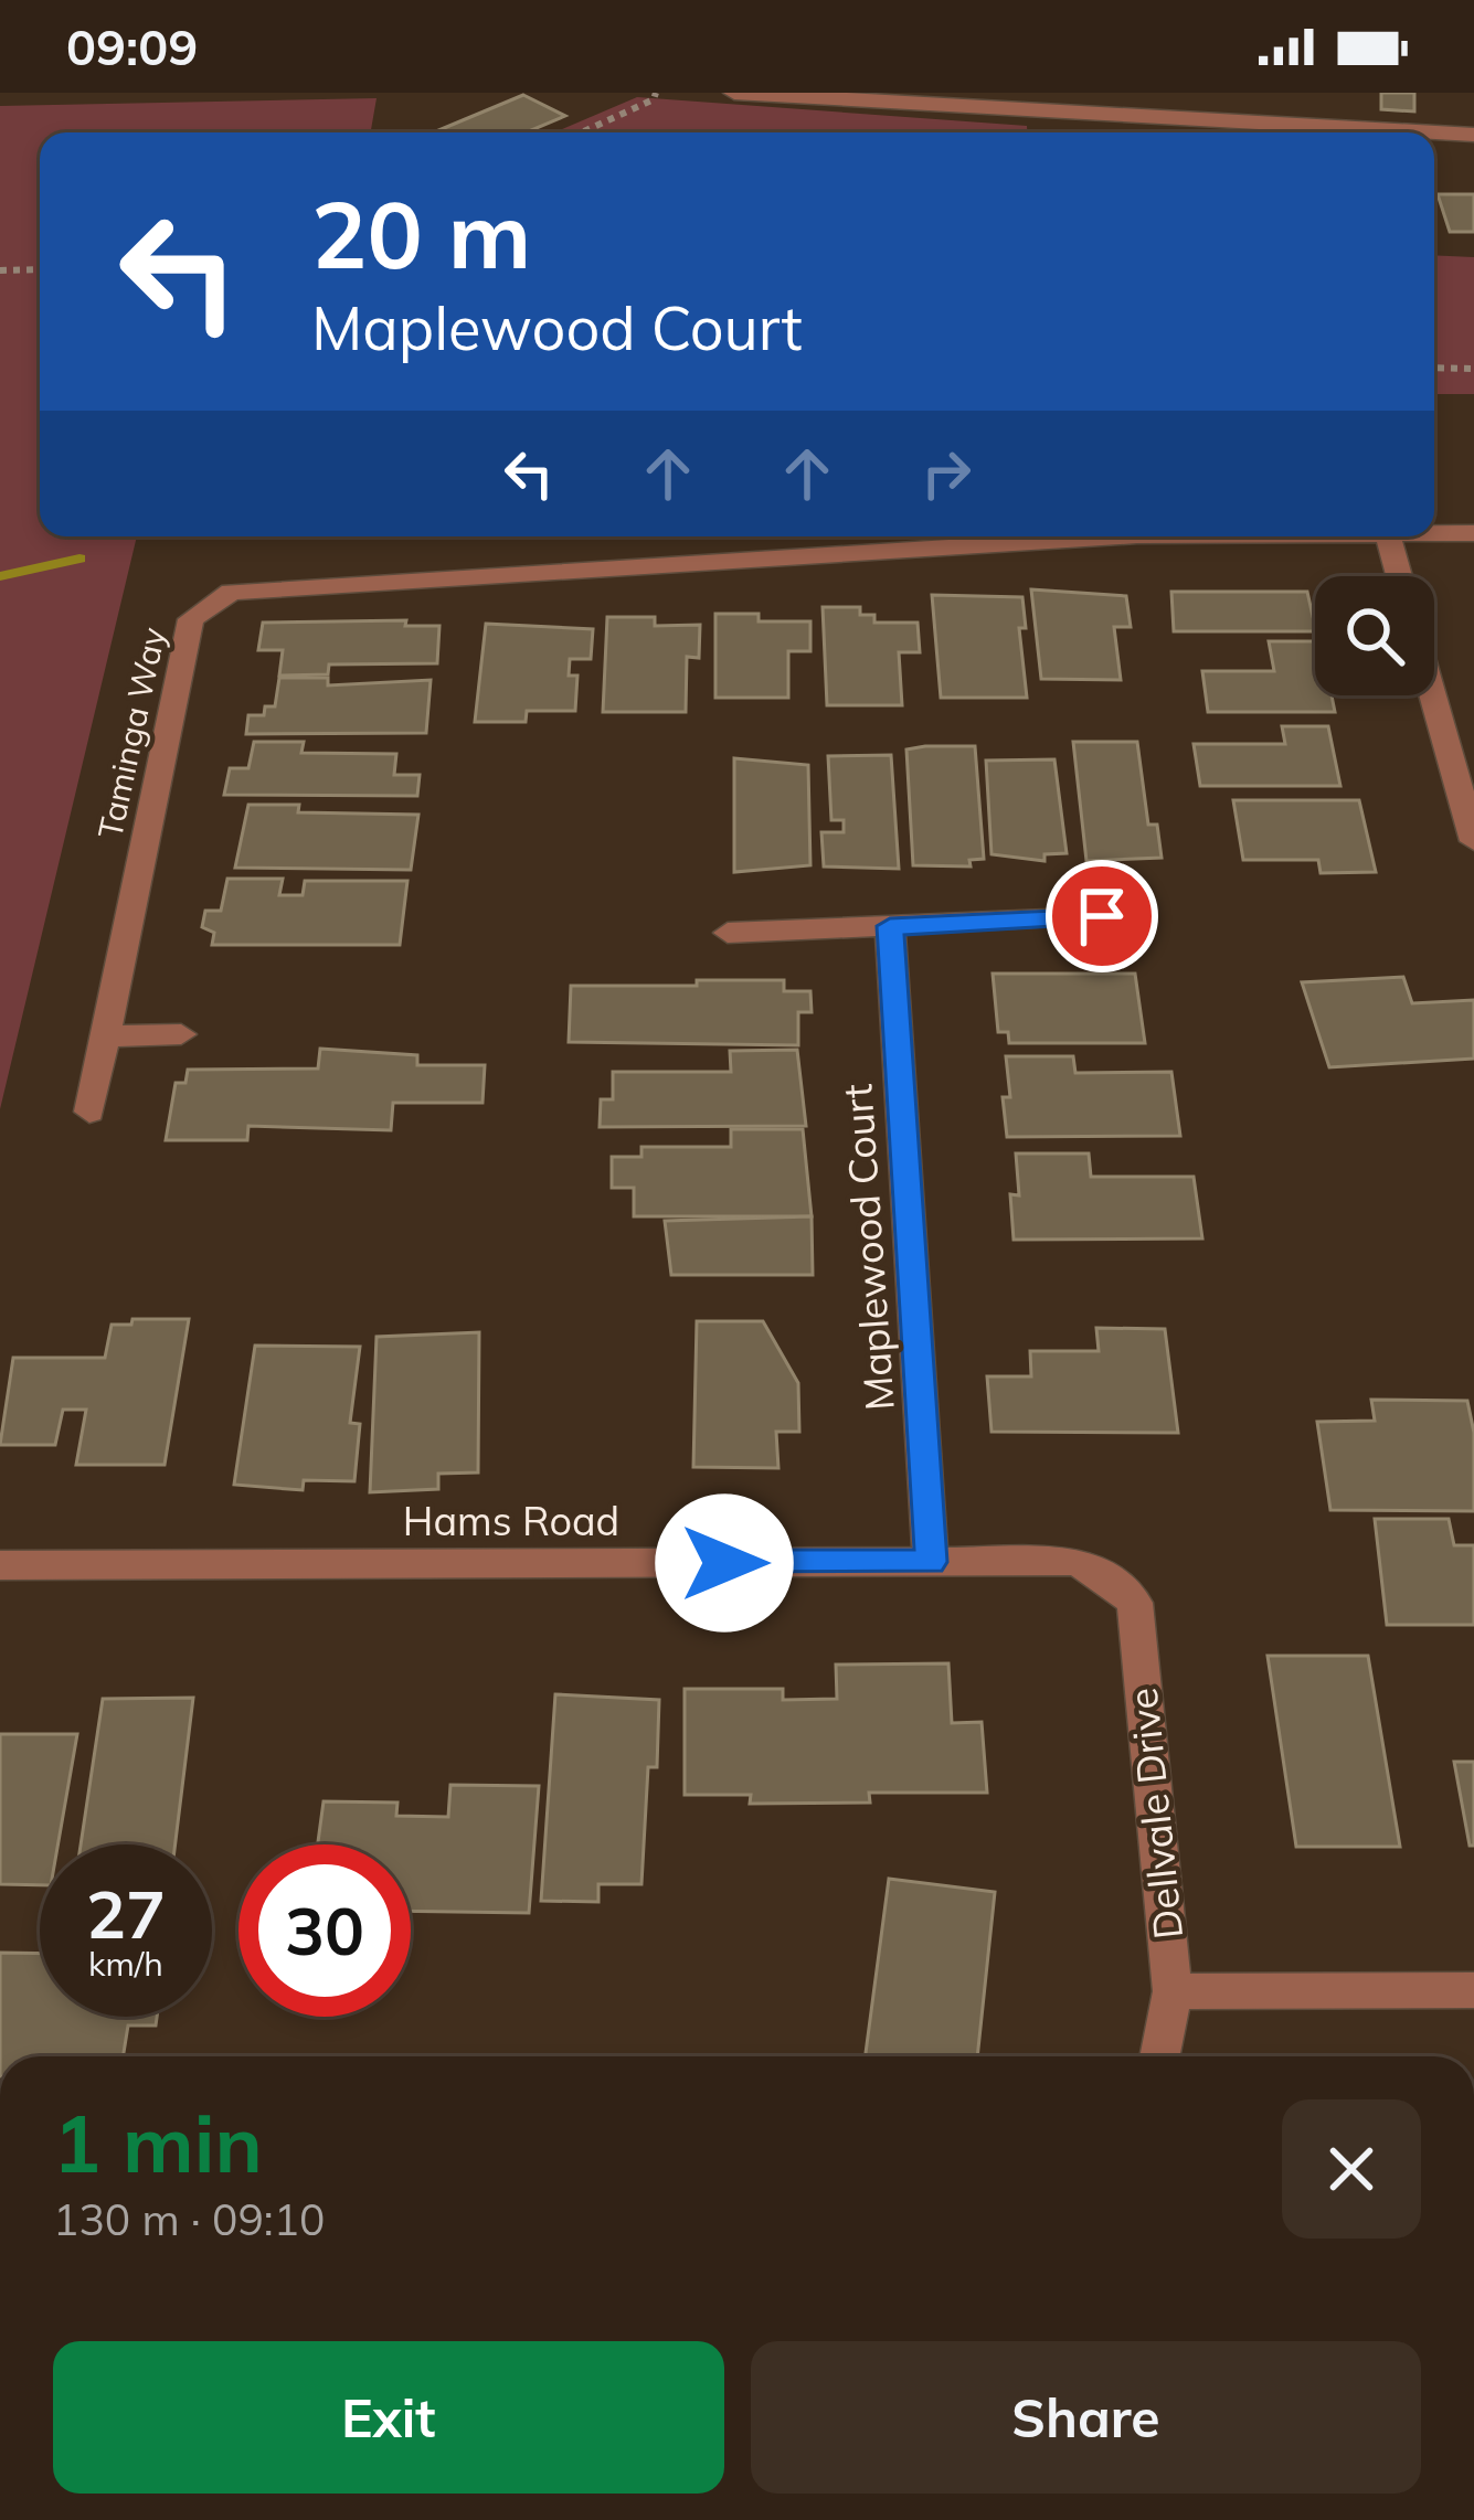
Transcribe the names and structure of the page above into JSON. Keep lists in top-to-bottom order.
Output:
{
  "streets": {
    "street": [
      "Taminga Way",
      "Maplewood Court",
      "Hams Road",
      "Dellvale Drive"
    ]
  },
  "crossings": [
    ["Maplewood Court", "Hams Road"],
    ["Hams Road", "Dellvale Drive"]
  ],
  "page": {
    "status": "09:09",
    "turn": ["20 m", "Maplewood Court"],
    "speed": "27 km/h",
    "limit": "30",
    "heading": ["1 min", "130 m · 09:10"],
    "buttons": ["Exit", "Share"]
  }
}
